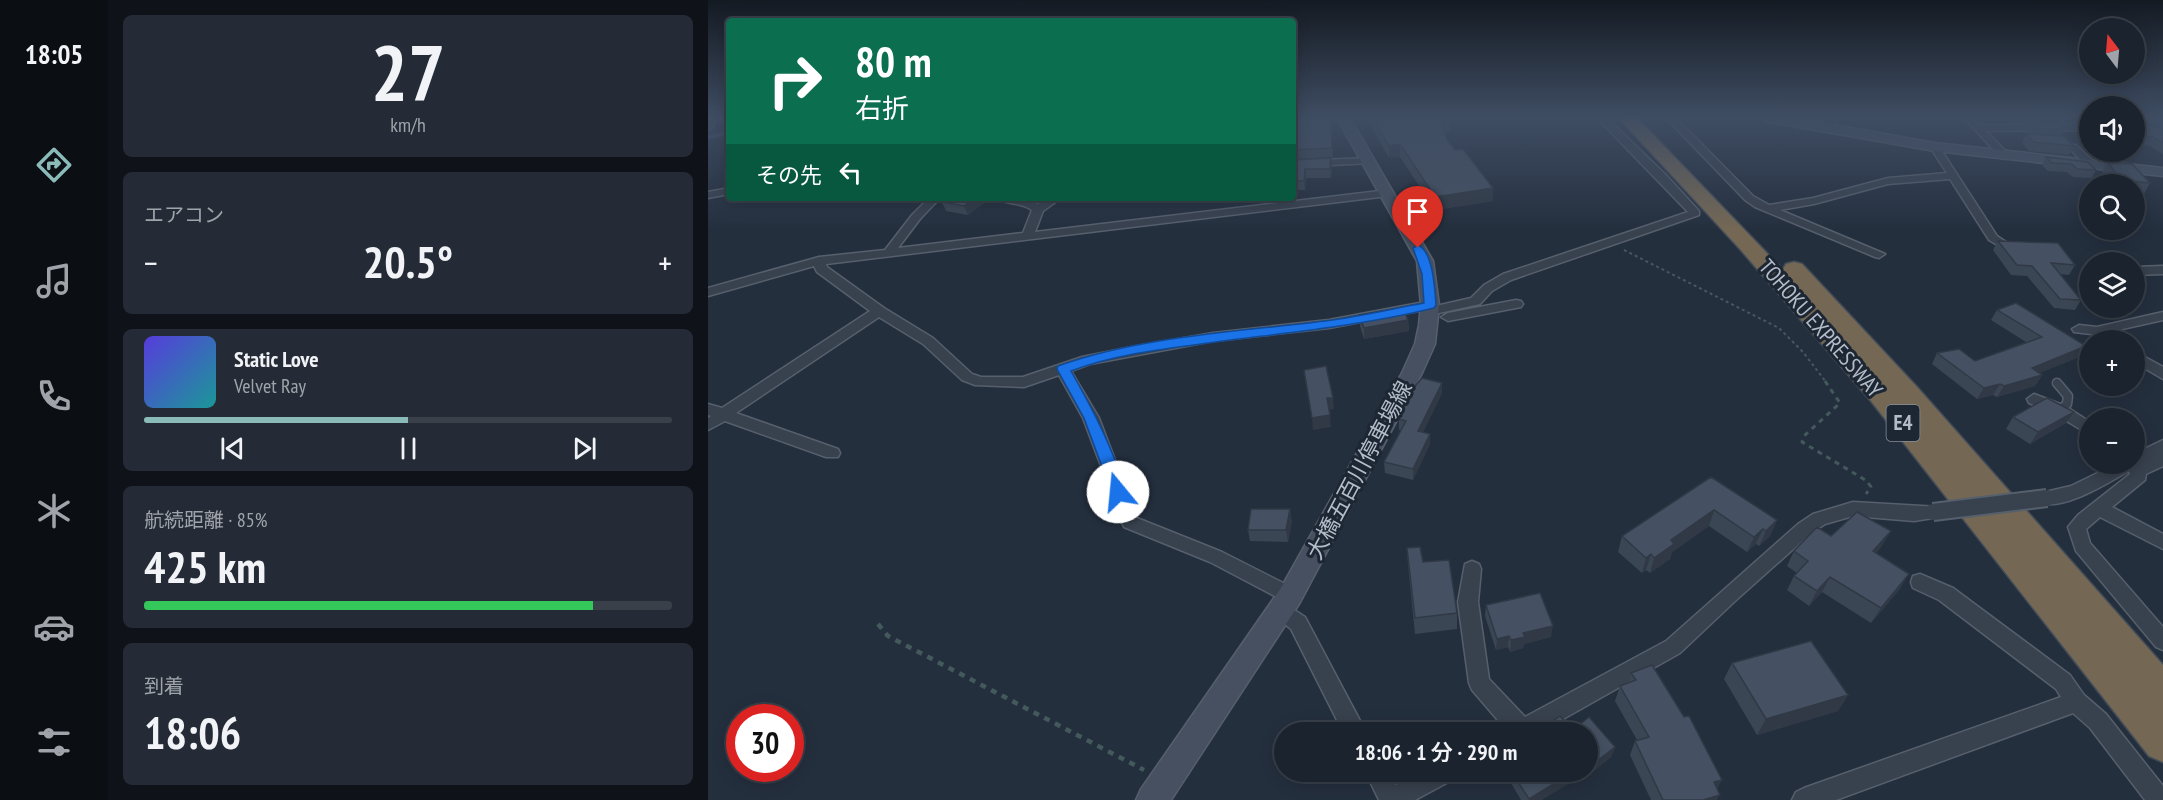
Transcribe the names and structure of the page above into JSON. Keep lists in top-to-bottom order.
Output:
{
  "streets": {
    "highway": ["TOHOKU EXPRESSWAY", "E4"],
    "main road": ["大橋五百川停車場線"]
  },
  "north": "top",
  "page": {
    "tabs": "18:05",
    "tile": [
      ["27", "km/h"],
      "エアコン",
      ["航続距離 · 85%", "425 km"],
      ["到着", "18:06"]
    ],
    "map_buttons": ["+", "−"],
    "turn": ["80 m", "右折"],
    "then": "その先",
    "heat": ["−", "20.5°", "+"],
    "song": ["Static Love", "Velvet Ray"],
    "limit": "30",
    "trip": "18:06 · 1 分 · 290 m"
  }
}
